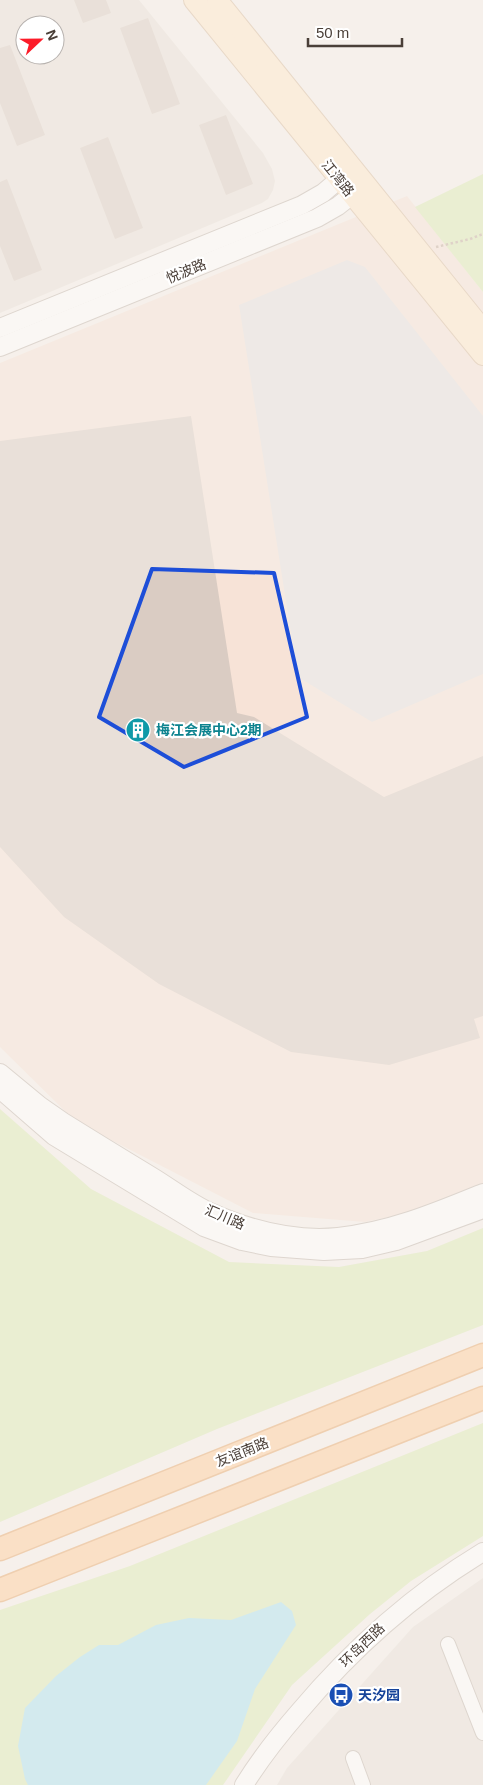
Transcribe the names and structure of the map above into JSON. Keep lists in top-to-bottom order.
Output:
{
  "streets": {
    "main road": ["江湾路", "友谊南路"],
    "street": ["悦波路", "汇川路", "环岛西路"]
  },
  "crossings": [
    ["江湾路", "悦波路"]
  ],
  "places": {
    "building": ["梅江会展中心2期"],
    "bus stop": ["天汐园"]
  },
  "scale_bar": "50 m",
  "north": "right"
}
